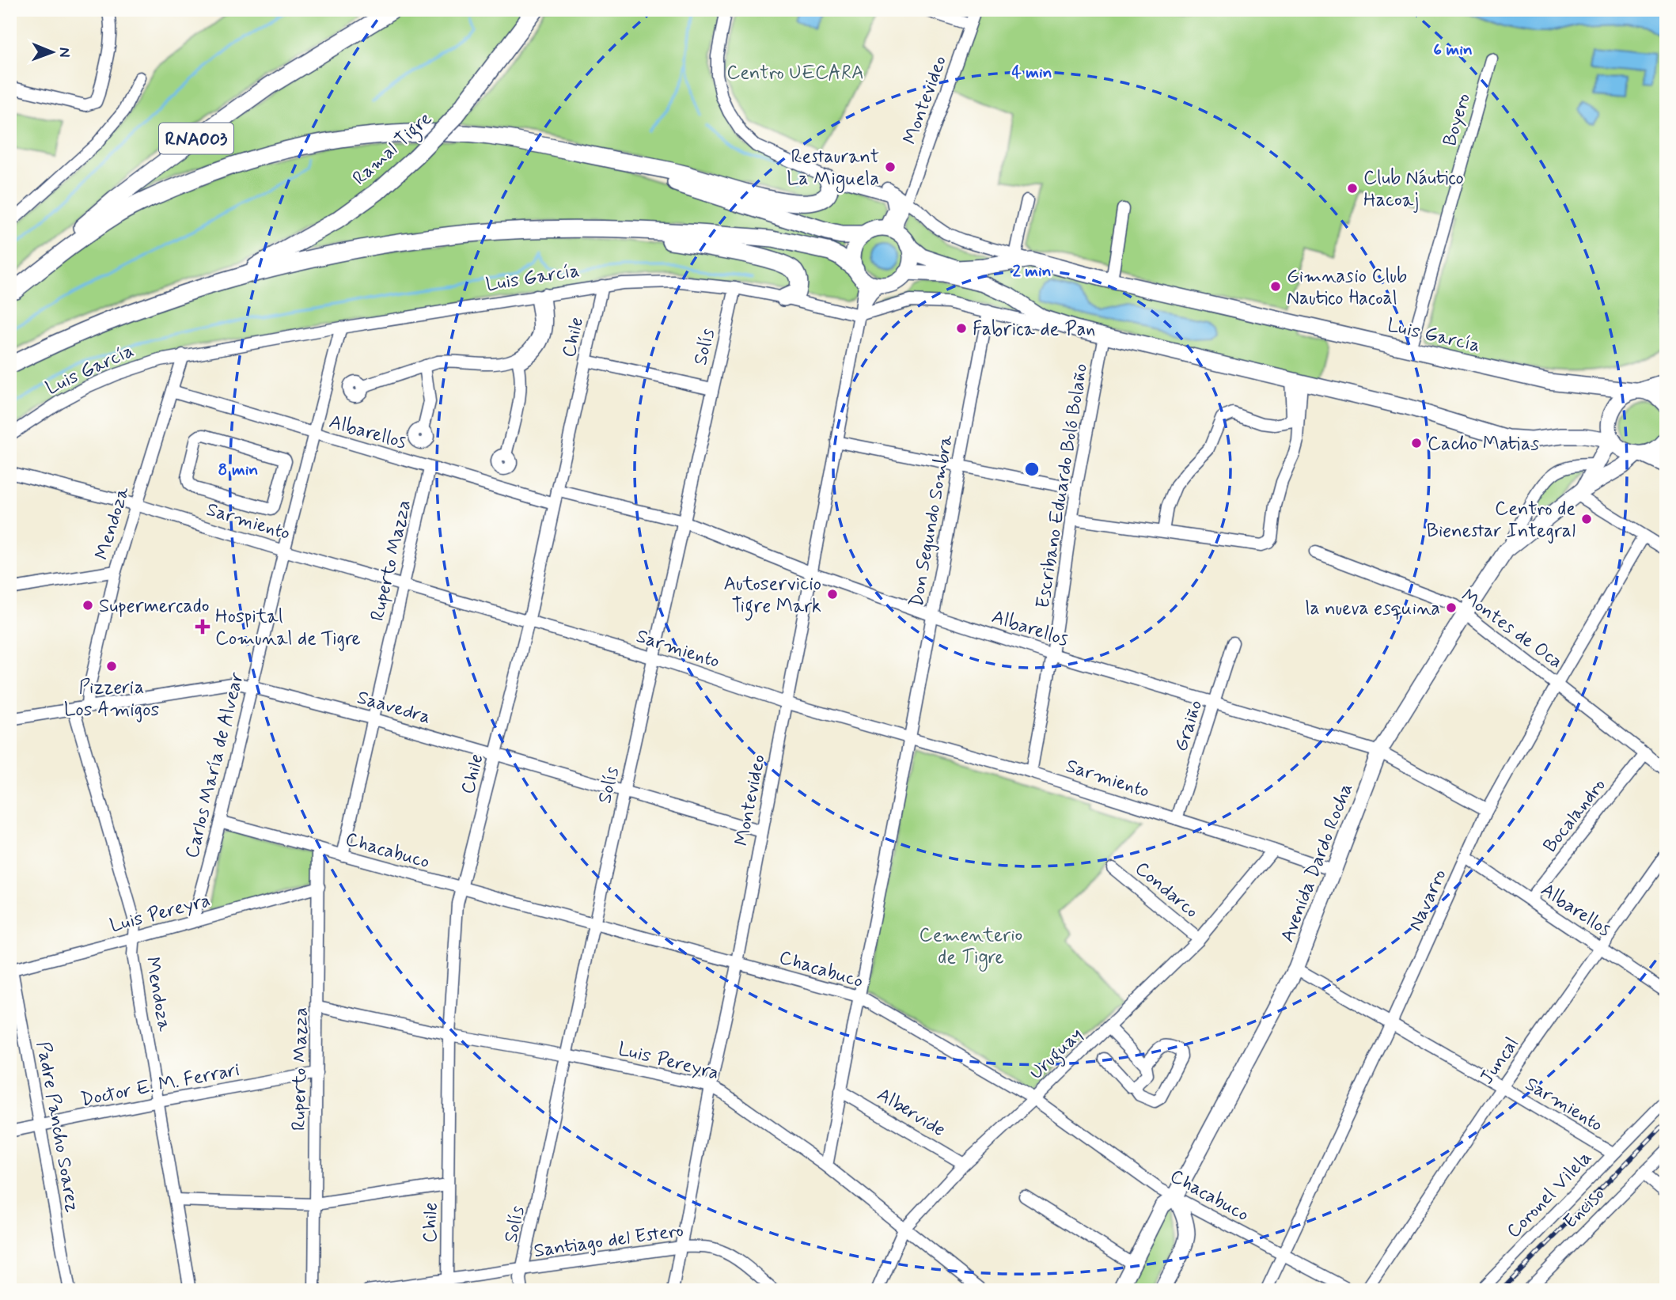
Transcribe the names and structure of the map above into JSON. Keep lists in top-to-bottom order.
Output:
{
  "streets": {
    "highway": ["RNA003", "Ramal Tigre"],
    "main road": ["Luis García", "Avenida Dardo Rocha"],
    "street": [
      "Montevideo",
      "Boyero",
      "Chile",
      "Solís",
      "Albarellos",
      "Escribano Eduardo Boló Bolaño",
      "Sarmiento",
      "Don Segundo Sombra",
      "Mendoza",
      "Ruperto Mazza",
      "Montes de Oca",
      "Saavedra",
      "Graiño",
      "Carlos María de Alvear",
      "Bocalandro",
      "Chacabuco",
      "Condarco",
      "Navarro",
      "Luis Pereyra",
      "Uruguay",
      "Juncal",
      "Doctor E. M. Ferrari",
      "Albervide",
      "Padre Pancho Soarez",
      "Coronel Vilela",
      "Enciso",
      "Santiago del Estero"
    ]
  },
  "crossings": [
    ["Montevideo", "Luis García"],
    ["Montevideo", "Albarellos"],
    ["Montevideo", "Sarmiento"],
    ["Montevideo", "Saavedra"],
    ["Montevideo", "Chacabuco"],
    ["Montevideo", "Luis Pereyra"],
    ["Montevideo", "Santiago del Estero"],
    ["Boyero", "Luis García"],
    ["Luis García", "Chile"],
    ["Luis García", "Solís"],
    ["Luis García", "Mendoza"],
    ["Luis García", "Carlos María de Alvear"],
    ["Chile", "Albarellos"],
    ["Chile", "Sarmiento"],
    ["Chile", "Saavedra"],
    ["Chile", "Chacabuco"],
    ["Chile", "Luis Pereyra"],
    ["Chile", "Santiago del Estero"],
    ["Solís", "Albarellos"],
    ["Solís", "Sarmiento"],
    ["Solís", "Saavedra"],
    ["Solís", "Chacabuco"],
    ["Solís", "Luis Pereyra"],
    ["Solís", "Santiago del Estero"],
    ["Albarellos", "Escribano Eduardo Boló Bolaño"],
    ["Albarellos", "Don Segundo Sombra"],
    ["Albarellos", "Mendoza"],
    ["Albarellos", "Ruperto Mazza"],
    ["Albarellos", "Graiño"],
    ["Albarellos", "Carlos María de Alvear"],
    ["Albarellos", "Bocalandro"],
    ["Albarellos", "Avenida Dardo Rocha"],
    ["Albarellos", "Navarro"],
    ["Albarellos", "Juncal"],
    ["Escribano Eduardo Boló Bolaño", "Sarmiento"],
    ["Sarmiento", "Don Segundo Sombra"],
    ["Sarmiento", "Mendoza"],
    ["Sarmiento", "Ruperto Mazza"],
    ["Sarmiento", "Graiño"],
    ["Sarmiento", "Carlos María de Alvear"],
    ["Sarmiento", "Avenida Dardo Rocha"],
    ["Sarmiento", "Navarro"],
    ["Sarmiento", "Uruguay"],
    ["Sarmiento", "Juncal"],
    ["Sarmiento", "Coronel Vilela"],
    ["Mendoza", "Saavedra"],
    ["Mendoza", "Luis Pereyra"],
    ["Mendoza", "Doctor E. M. Ferrari"],
    ["Ruperto Mazza", "Saavedra"],
    ["Ruperto Mazza", "Chacabuco"],
    ["Ruperto Mazza", "Luis Pereyra"],
    ["Ruperto Mazza", "Doctor E. M. Ferrari"],
    ["Montes de Oca", "Bocalandro"],
    ["Montes de Oca", "Avenida Dardo Rocha"],
    ["Montes de Oca", "Navarro"],
    ["Saavedra", "Carlos María de Alvear"],
    ["Carlos María de Alvear", "Chacabuco"],
    ["Carlos María de Alvear", "Luis Pereyra"],
    ["Chacabuco", "Avenida Dardo Rocha"],
    ["Chacabuco", "Navarro"],
    ["Chacabuco", "Uruguay"],
    ["Condarco", "Uruguay"],
    ["Luis Pereyra", "Uruguay"],
    ["Luis Pereyra", "Padre Pancho Soarez"],
    ["Uruguay", "Albervide"],
    ["Doctor E. M. Ferrari", "Padre Pancho Soarez"]
  ],
  "parks": ["Centro UECARA", "Cementerio de Tigre"],
  "places": {
    "other": [
      "Restaurant La Miguela",
      "Club Náutico Hacoaj",
      "Gimnasio Club Nautico Hacoal",
      "Fabrica de Pan",
      "Cacho Matias",
      "Centro de Bienestar Integral",
      "Autoservicio Tigre Mark",
      "Supermercado",
      "la nueva esquina",
      "Pizzeria Los Amigos"
    ],
    "health": ["Hospital Comunal de Tigre"]
  },
  "north": "right",
  "rings": [
    "6 min",
    "4 min",
    "2 min",
    "8 min"
  ]
}
